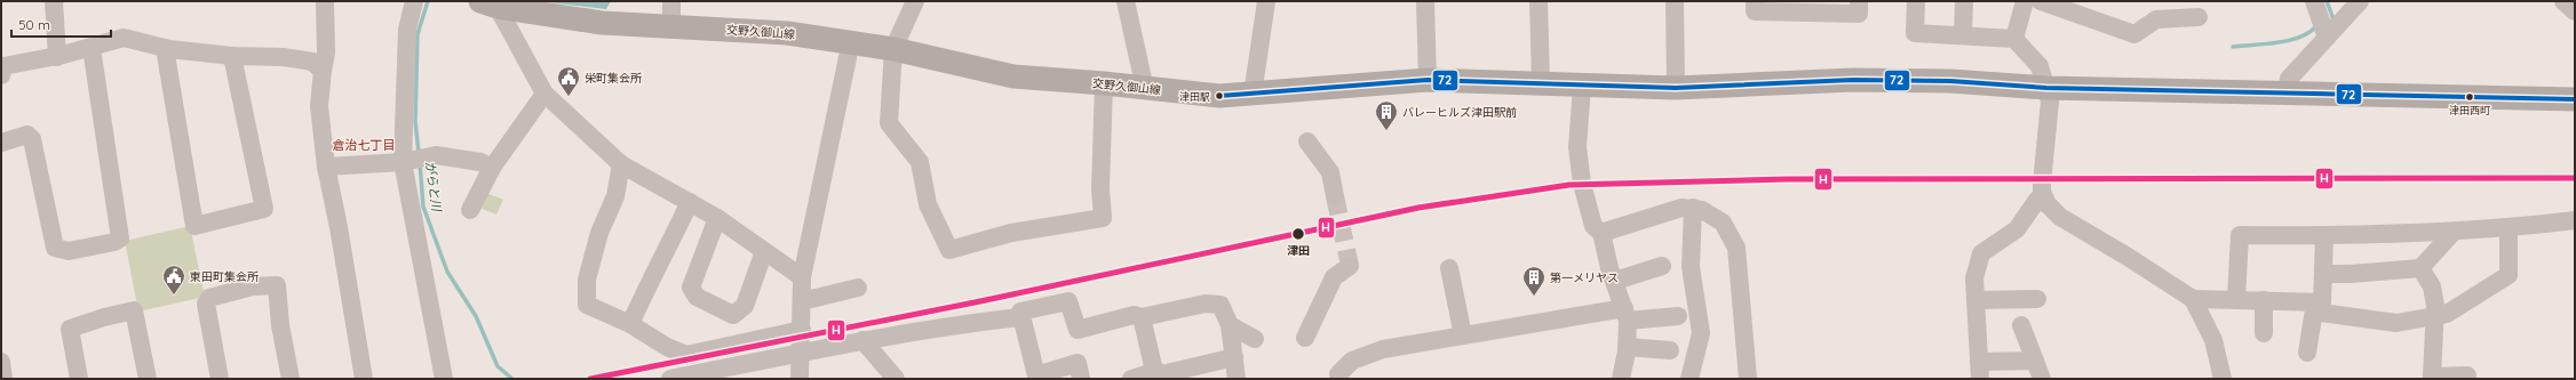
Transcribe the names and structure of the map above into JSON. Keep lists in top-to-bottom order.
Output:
{
  "streets": {
    "main road": ["交野久御山線"]
  },
  "districts": ["倉治七丁目"],
  "water": ["がらと川"],
  "places": {
    "other": ["津田駅", "津田西町", "津田"],
    "public building": ["栄町集会所", "東田町集会所"],
    "building": ["バレーヒルズ津田駅前", "第一メリヤス"]
  },
  "lines": ["transit line 72", "transit line H"],
  "scale_bar": "50 m"
}
